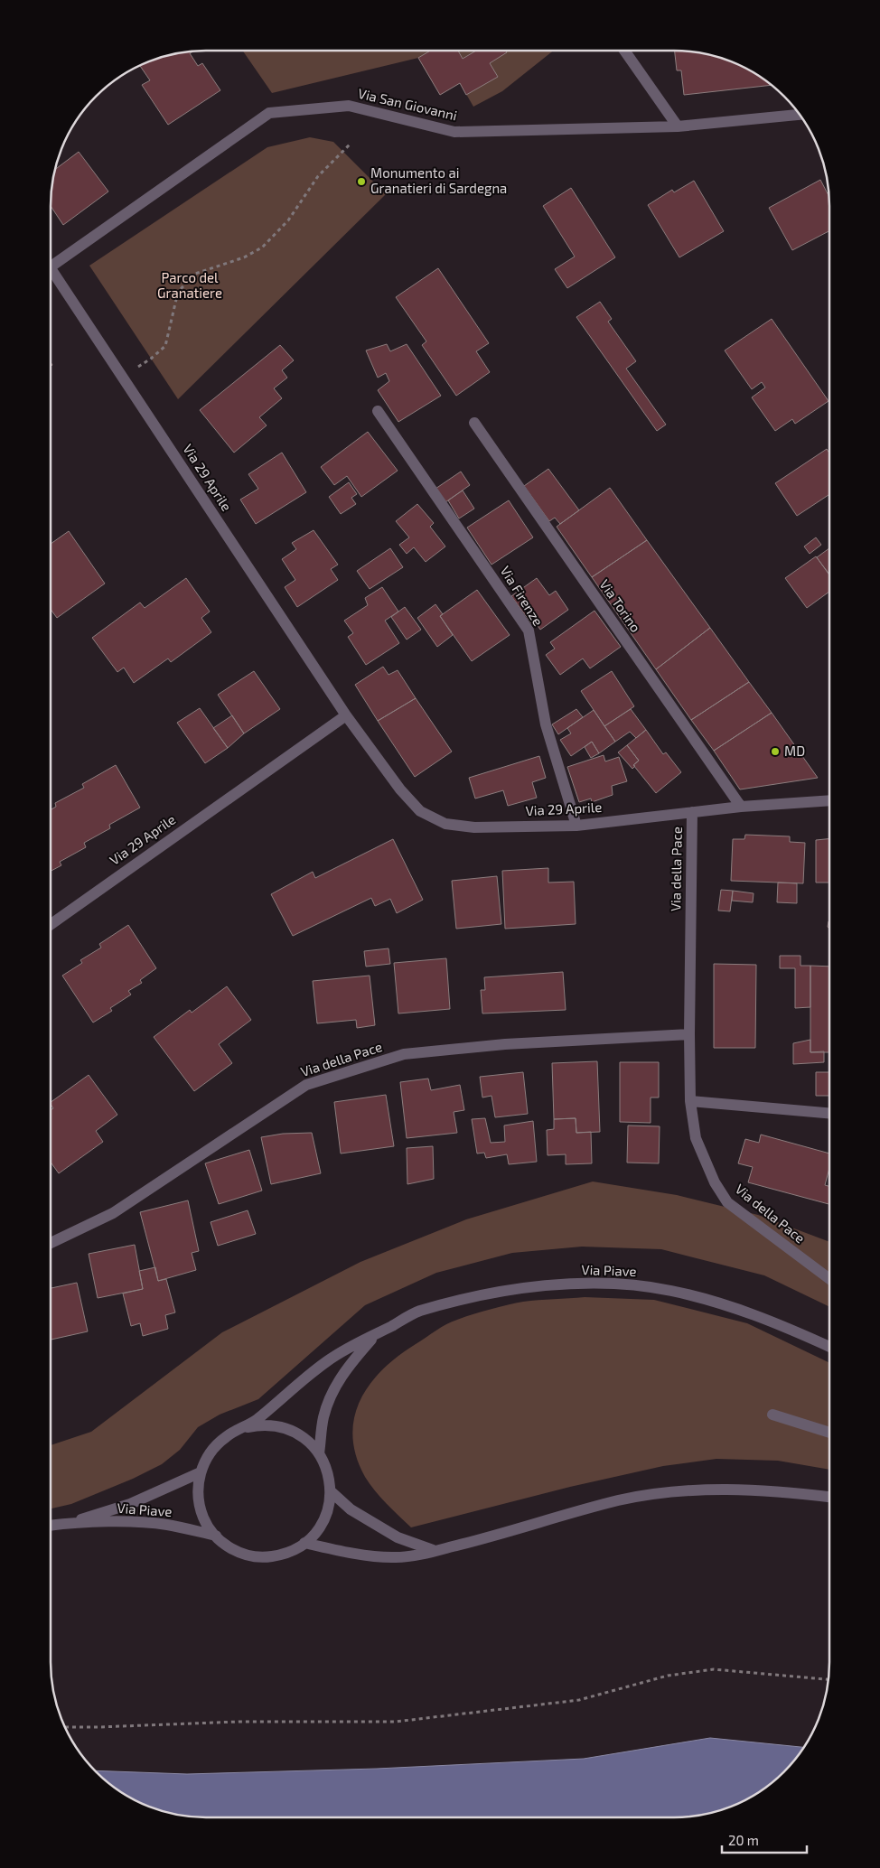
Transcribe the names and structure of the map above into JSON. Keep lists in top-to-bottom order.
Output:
{
  "streets": {
    "street": [
      "Via San Giovanni",
      "Via 29 Aprile",
      "Via Firenze",
      "Via Torino",
      "Via della Pace",
      "Via Piave"
    ]
  },
  "crossings": [
    ["Via 29 Aprile", "Via Firenze"],
    ["Via 29 Aprile", "Via Torino"],
    ["Via 29 Aprile", "Via della Pace"]
  ],
  "parks": ["Parco del Granatiere"],
  "places": ["Monumento ai Granatieri di Sardegna", "MD"],
  "scale_bar": "20 m"
}
